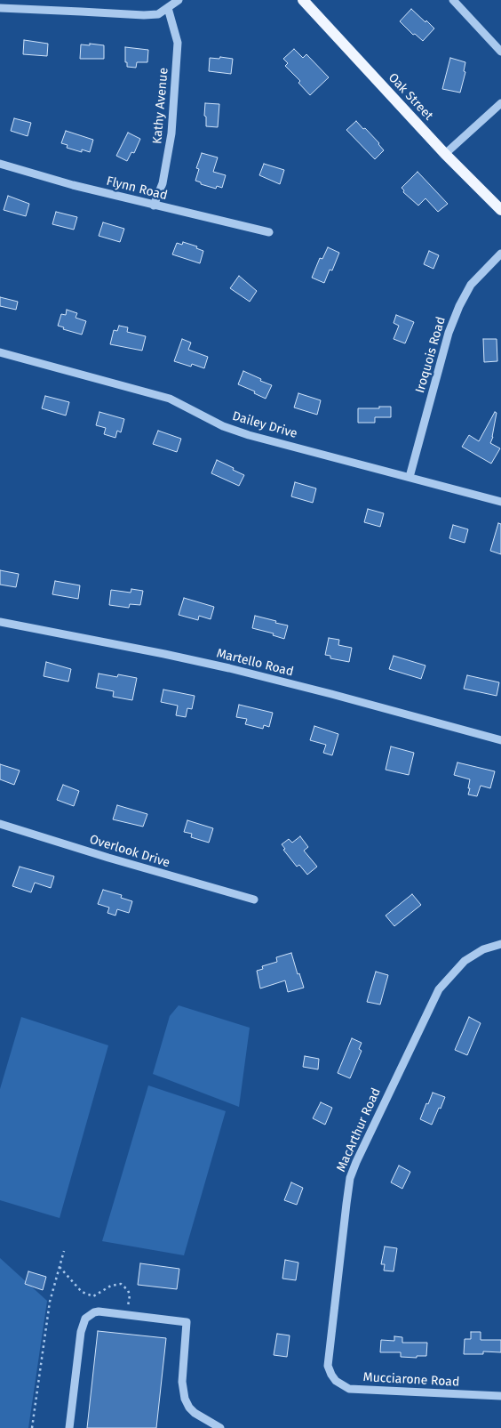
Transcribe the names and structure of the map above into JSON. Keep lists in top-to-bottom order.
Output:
{
  "streets": {
    "main road": ["Oak Street"],
    "street": [
      "Kathy Avenue",
      "Flynn Road",
      "Iroquois Road",
      "Dailey Drive",
      "Martello Road",
      "Overlook Drive",
      "MacArthur Road",
      "Mucciarone Road"
    ]
  },
  "crossings": [
    ["Kathy Avenue", "Flynn Road"],
    ["Iroquois Road", "Dailey Drive"],
    ["MacArthur Road", "Mucciarone Road"]
  ]
}
